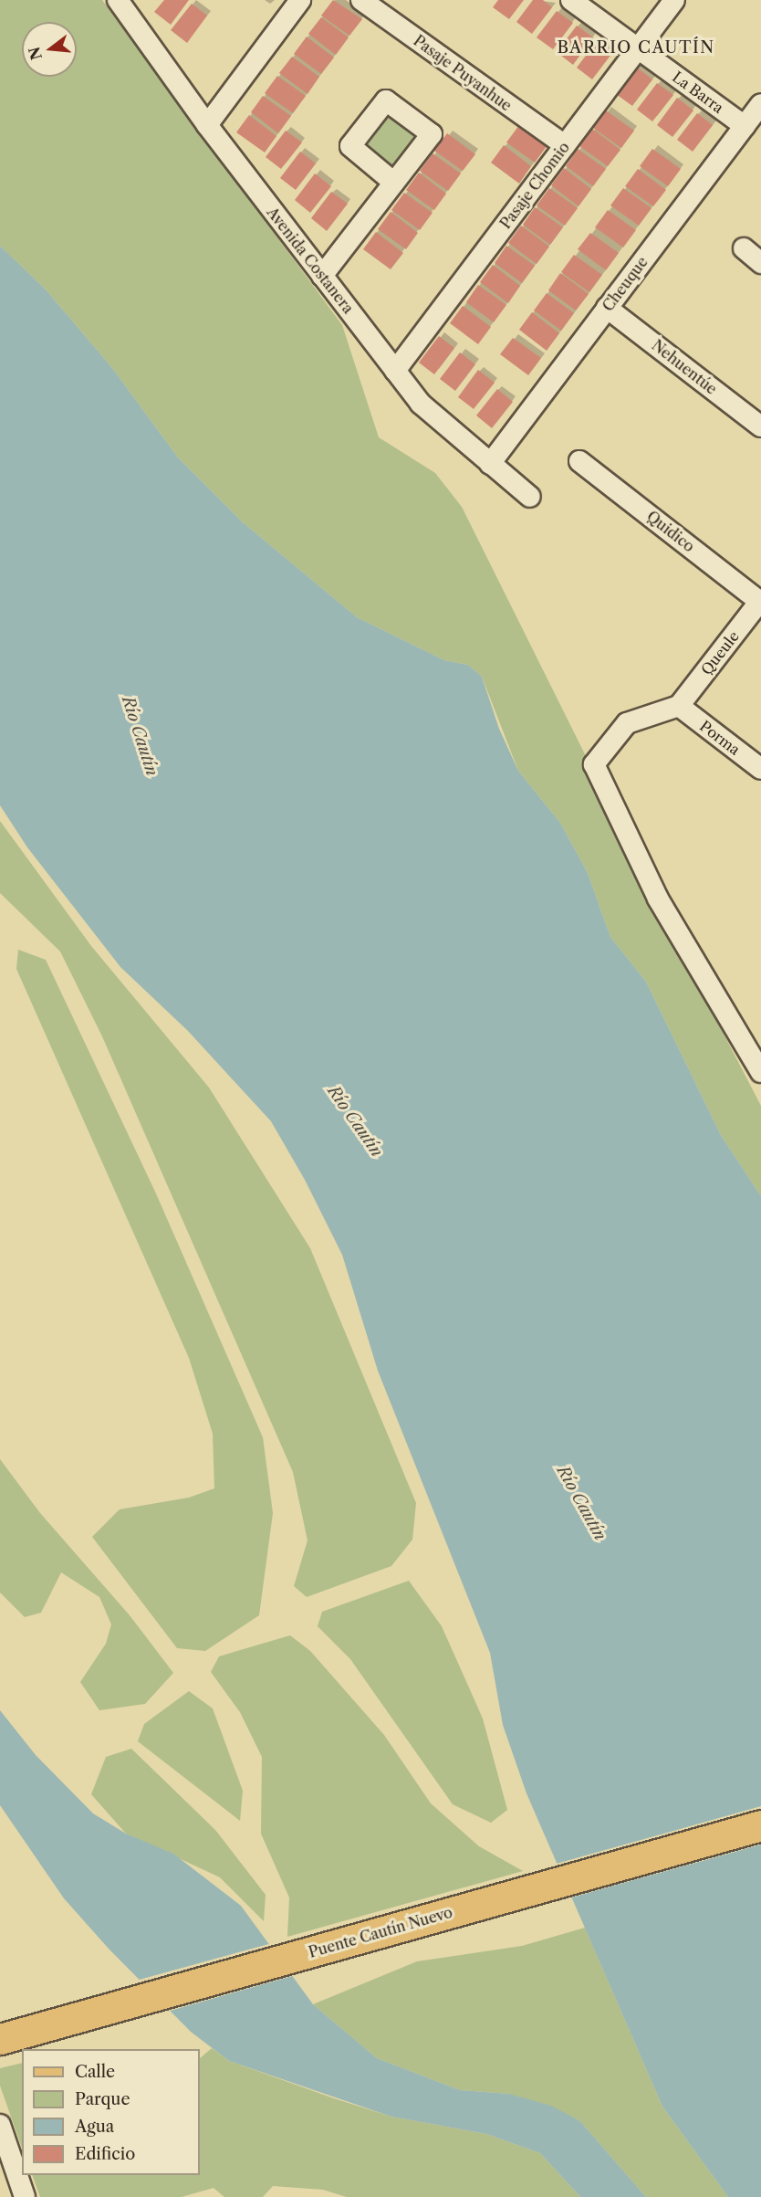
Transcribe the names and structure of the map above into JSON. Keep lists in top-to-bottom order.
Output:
{
  "streets": {
    "main road": ["Puente Cautín Nuevo"],
    "street": [
      "Pasaje Puyanhue",
      "La Barra",
      "Pasaje Chomio",
      "Avenida Costanera",
      "Cheuque",
      "Nehuentúe",
      "Quidico",
      "Queule",
      "Porma"
    ]
  },
  "crossings": [
    ["Pasaje Puyanhue", "Pasaje Chomio"],
    ["La Barra", "Pasaje Chomio"],
    ["La Barra", "Cheuque"],
    ["Pasaje Chomio", "Avenida Costanera"],
    ["Avenida Costanera", "Cheuque"],
    ["Cheuque", "Nehuentúe"],
    ["Quidico", "Queule"],
    ["Queule", "Porma"]
  ],
  "districts": ["BARRIO CAUTÍN"],
  "water": ["Río Cautín"],
  "legend": [
    "Calle",
    "Parque",
    "Agua",
    "Edificio"
  ],
  "north": "left"
}
